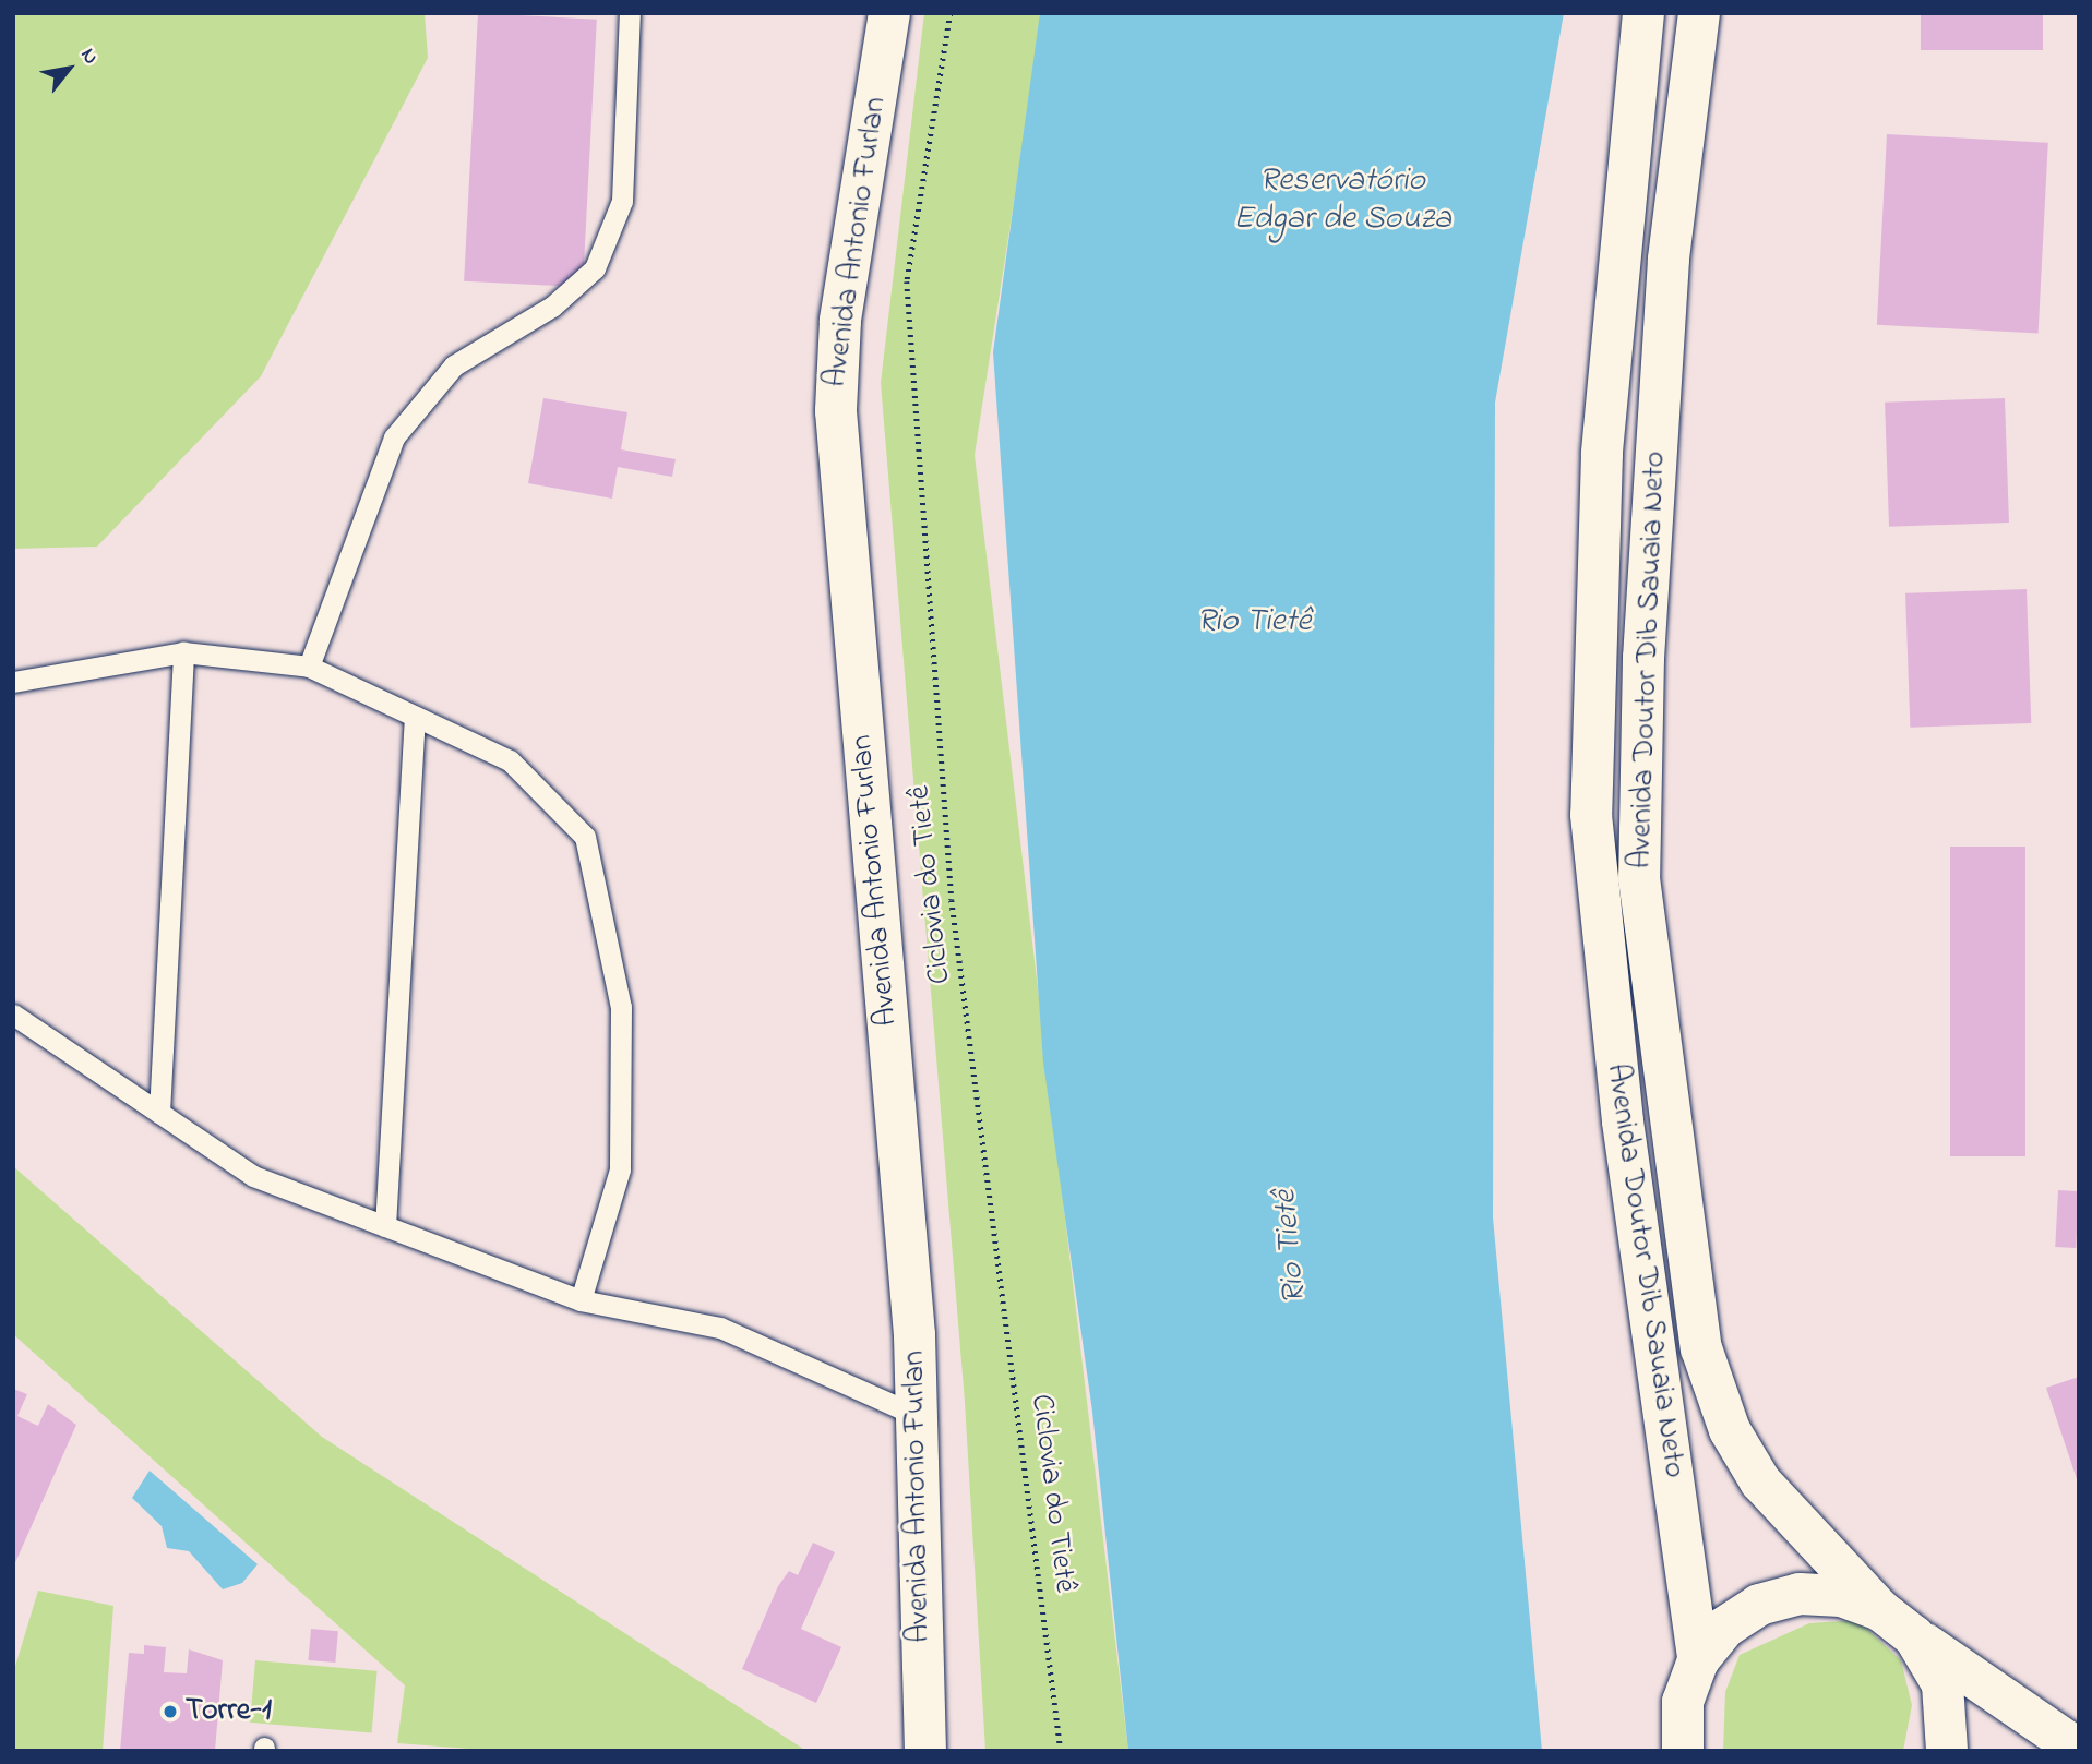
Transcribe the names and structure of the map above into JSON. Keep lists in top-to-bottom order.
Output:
{
  "streets": {
    "main road": ["Avenida Antonio Furlan", "Avenida Doutor Dib Sauaia Neto"],
    "path": ["Ciclovia do Tietê"]
  },
  "water": ["Reservatório Edgar de Souza", "Rio Tietê"],
  "places": ["Torre-1"],
  "north": "top right"
}
